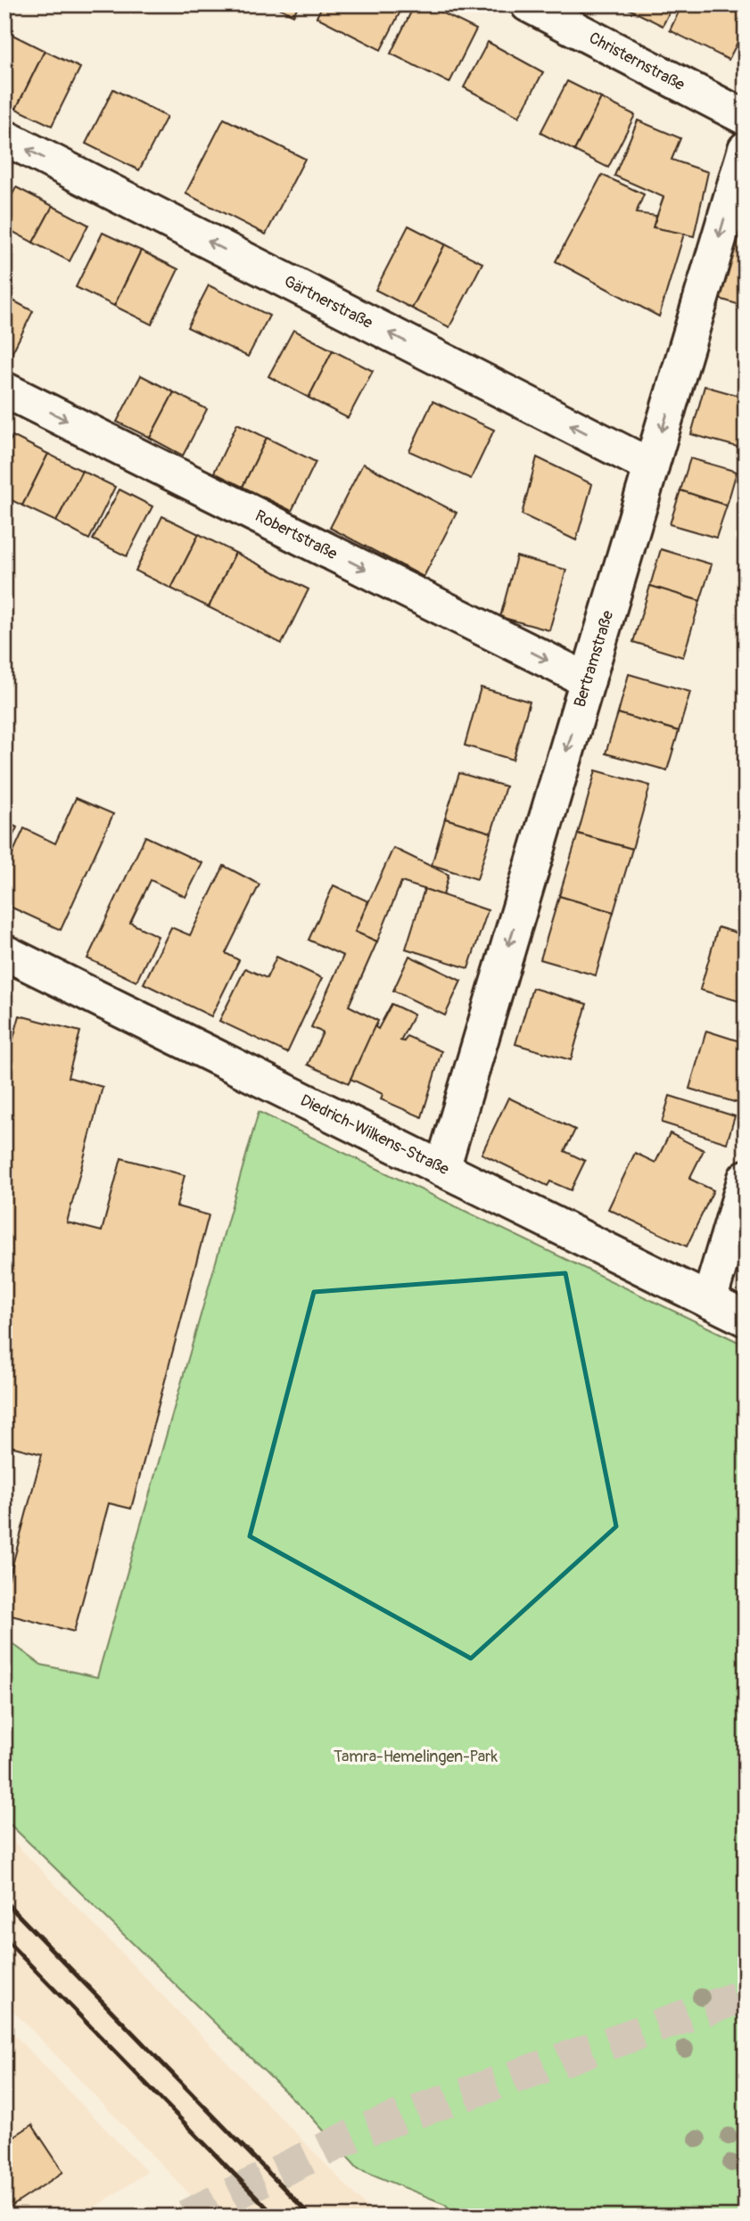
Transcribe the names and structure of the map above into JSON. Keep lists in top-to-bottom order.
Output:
{
  "streets": {
    "street": [
      "Christernstraße",
      "Gärtnerstraße",
      "Robertstraße",
      "Bertramstraße",
      "Diedrich-Wilkens-Straße"
    ]
  },
  "crossings": [
    ["Gärtnerstraße", "Bertramstraße"],
    ["Robertstraße", "Bertramstraße"],
    ["Bertramstraße", "Diedrich-Wilkens-Straße"]
  ],
  "one_way": ["Gärtnerstraße", "Robertstraße", "Bertramstraße"],
  "parks": ["Tamra-Hemelingen-Park"]
}
